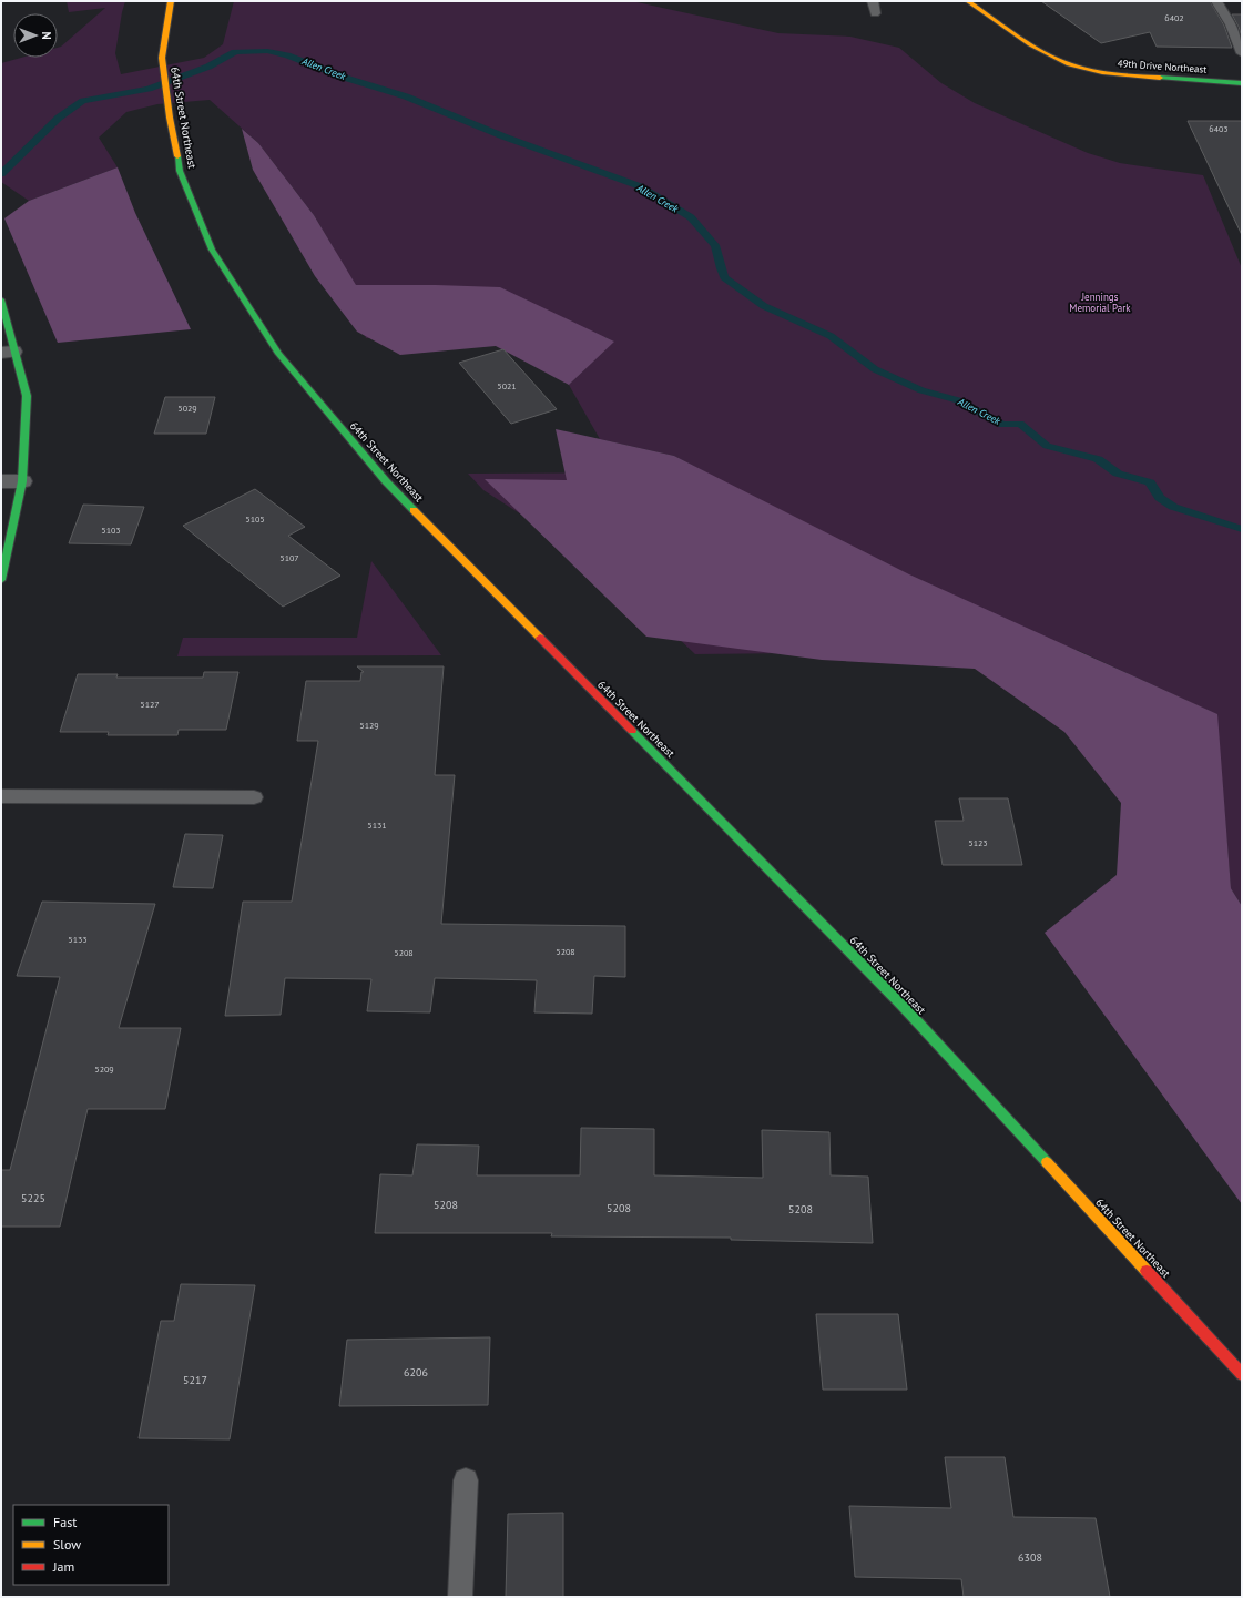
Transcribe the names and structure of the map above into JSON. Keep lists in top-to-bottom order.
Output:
{
  "streets": {
    "main road": ["49th Drive Northeast", "64th Street Northeast"]
  },
  "water": ["Allen Creek"],
  "parks": ["Jennings Memorial Park"],
  "house_numbers": [
    "6402",
    "6403",
    "5021",
    "5029",
    "5105",
    "5103",
    "5107",
    "5127",
    "5129",
    "5131",
    "5123",
    "5133",
    "5208",
    "5208",
    "5209",
    "5225",
    "5208",
    "5208",
    "5208",
    "6206",
    "5217",
    "6308"
  ],
  "legend": ["Fast", "Slow", "Jam"],
  "north": "right"
}
